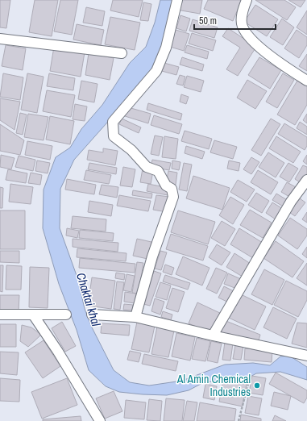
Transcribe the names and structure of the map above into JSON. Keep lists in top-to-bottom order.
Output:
{
  "water": ["Chaktai khal"],
  "places": ["Al Amin Chemical Industries"],
  "scale_bar": "50 m"
}
